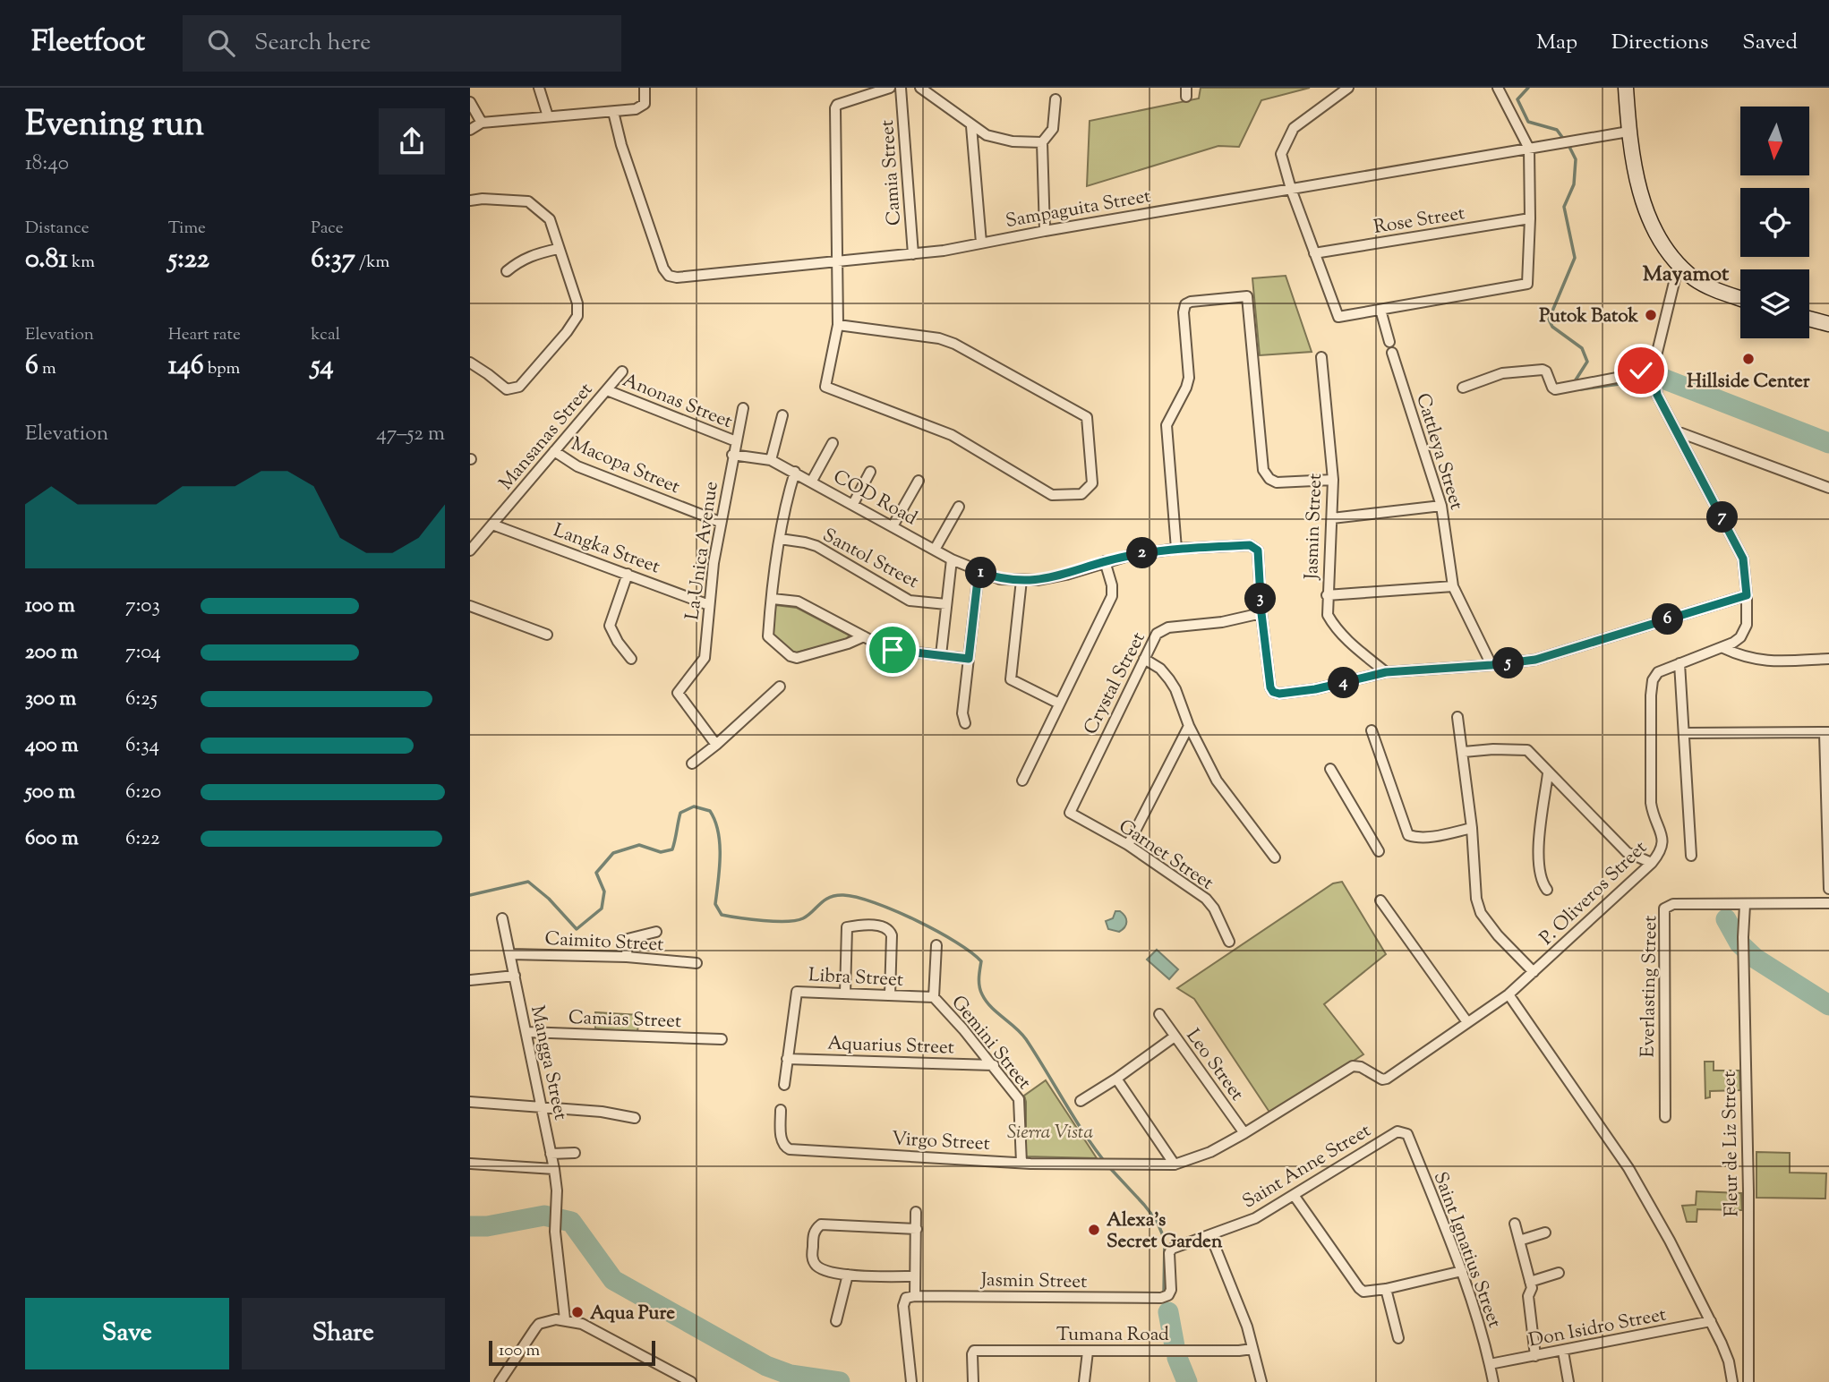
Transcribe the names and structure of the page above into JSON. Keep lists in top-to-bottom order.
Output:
{
  "streets": {
    "street": [
      "Camia Street",
      "Sampaguita Street",
      "Rose Street",
      "Anonas Street",
      "Mansanas Street",
      "Cattleya Street",
      "Macopa Street",
      "COD Road",
      "Jasmin Street",
      "Langka Street",
      "La Unica Avenue",
      "Santol Street",
      "Crystal Street",
      "Garnet Street",
      "P. Oliveros Street",
      "Caimito Street",
      "Libra Street",
      "Everlasting Street",
      "Camias Street",
      "Gemini Street",
      "Aquarius Street",
      "Mangga Street",
      "Leo Street",
      "Virgo Street",
      "Fleur de Liz Street",
      "Saint Anne Street",
      "Saint Ignatius Street",
      "Don Isidro Street",
      "Tumana Road"
    ]
  },
  "crossings": [
    ["Camia Street", "Sampaguita Street"],
    ["Anonas Street", "Mansanas Street"],
    ["Anonas Street", "La Unica Avenue"],
    ["Mansanas Street", "Macopa Street"],
    ["Mansanas Street", "Langka Street"],
    ["Macopa Street", "La Unica Avenue"],
    ["COD Road", "La Unica Avenue"],
    ["COD Road", "Crystal Street"],
    ["Jasmin Street", "Saint Anne Street"],
    ["Langka Street", "La Unica Avenue"],
    ["Crystal Street", "Garnet Street"],
    ["P. Oliveros Street", "Virgo Street"],
    ["Caimito Street", "Mangga Street"],
    ["Libra Street", "Gemini Street"],
    ["Libra Street", "Aquarius Street"],
    ["Everlasting Street", "Fleur de Liz Street"],
    ["Camias Street", "Mangga Street"],
    ["Gemini Street", "Aquarius Street"],
    ["Gemini Street", "Virgo Street"],
    ["Leo Street", "Virgo Street"],
    ["Saint Anne Street", "Saint Ignatius Street"],
    ["Saint Ignatius Street", "Don Isidro Street"]
  ],
  "districts": ["Mayamot"],
  "parks": ["Sierra Vista"],
  "places": [
    "Putok Batok",
    "Hillside Center",
    "Alexa's Secret Garden",
    "Aqua Pure"
  ],
  "scale_bar": "100 m",
  "north": "bottom",
  "page": {
    "header": "Fleetfoot",
    "search": "Search here",
    "nav": ["Map", "Directions", "Saved"],
    "heading": ["Evening run", "18:40"],
    "stats": [
      ["Distance", "0.81 km"],
      ["Time", "5:22"],
      ["Pace", "6:37 /km"],
      ["Elevation", "6 m"],
      ["Heart rate", "146 bpm"],
      ["kcal", "54"]
    ],
    "chart": ["Elevation", "47–52 m"],
    "pins": [
      "7",
      "2",
      "1",
      "3",
      "6",
      "5",
      "4"
    ],
    "list": [
      {
        "name": "100 m",
        "note": "7:03"
      },
      {
        "name": "200 m",
        "note": "7:04"
      },
      {
        "name": "300 m",
        "note": "6:25"
      },
      {
        "name": "400 m",
        "note": "6:34"
      },
      {
        "name": "500 m",
        "note": "6:20"
      },
      {
        "name": "600 m",
        "note": "6:22"
      }
    ],
    "buttons": ["Save", "Share"],
    "scale": "100 m"
  }
}
